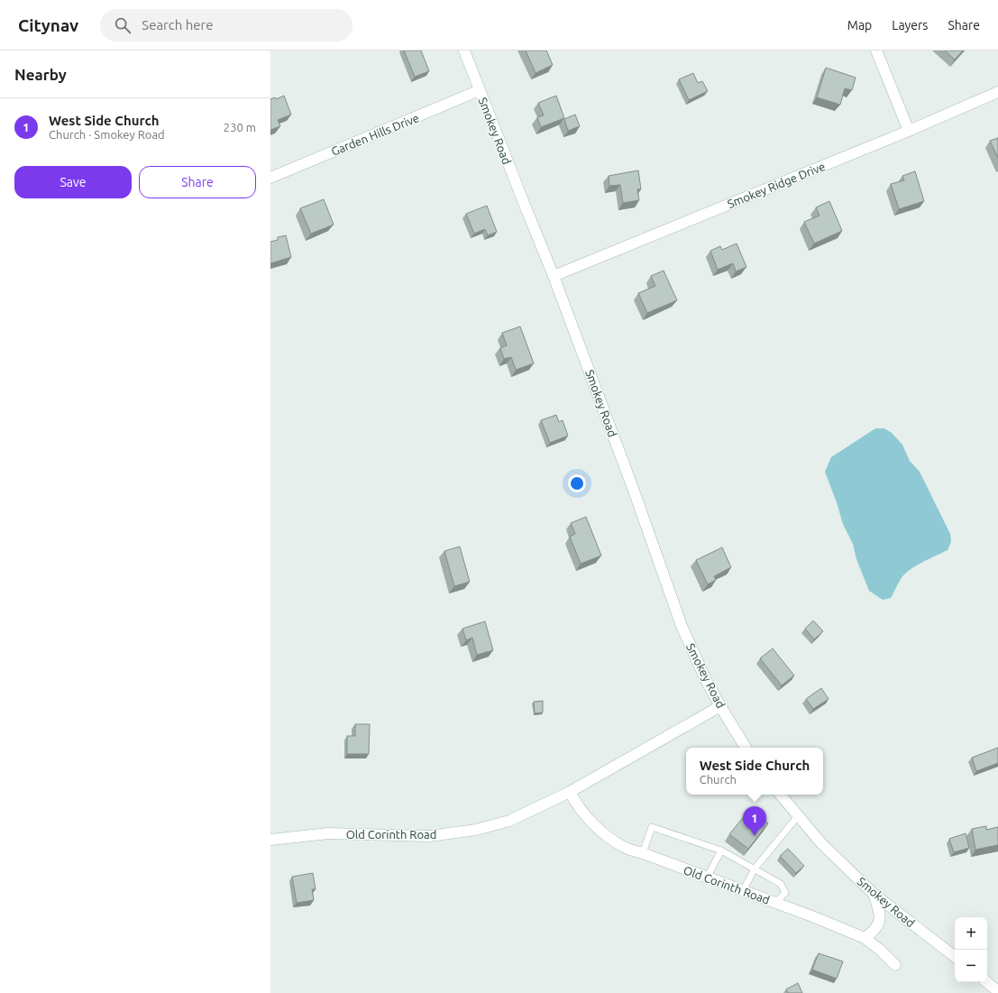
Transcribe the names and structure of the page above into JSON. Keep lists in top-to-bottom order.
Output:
{
  "streets": {
    "street": [
      "Smokey Road",
      "Garden Hills Drive",
      "Smokey Ridge Drive",
      "Old Corinth Road"
    ]
  },
  "crossings": [
    ["Smokey Road", "Garden Hills Drive"],
    ["Smokey Road", "Smokey Ridge Drive"],
    ["Smokey Road", "Old Corinth Road"]
  ],
  "page": {
    "header": "Citynav",
    "search": "Search here",
    "nav": ["Map", "Layers", "Share"],
    "heading": "Nearby",
    "list": [
      {
        "mark": "1",
        "name": "West Side Church",
        "note": "Church · Smokey Road",
        "value": "230 m"
      }
    ],
    "buttons": ["Save", "Share"],
    "popup": ["West Side Church", "Church"],
    "pins": "1",
    "map_buttons": ["+", "−"]
  }
}
